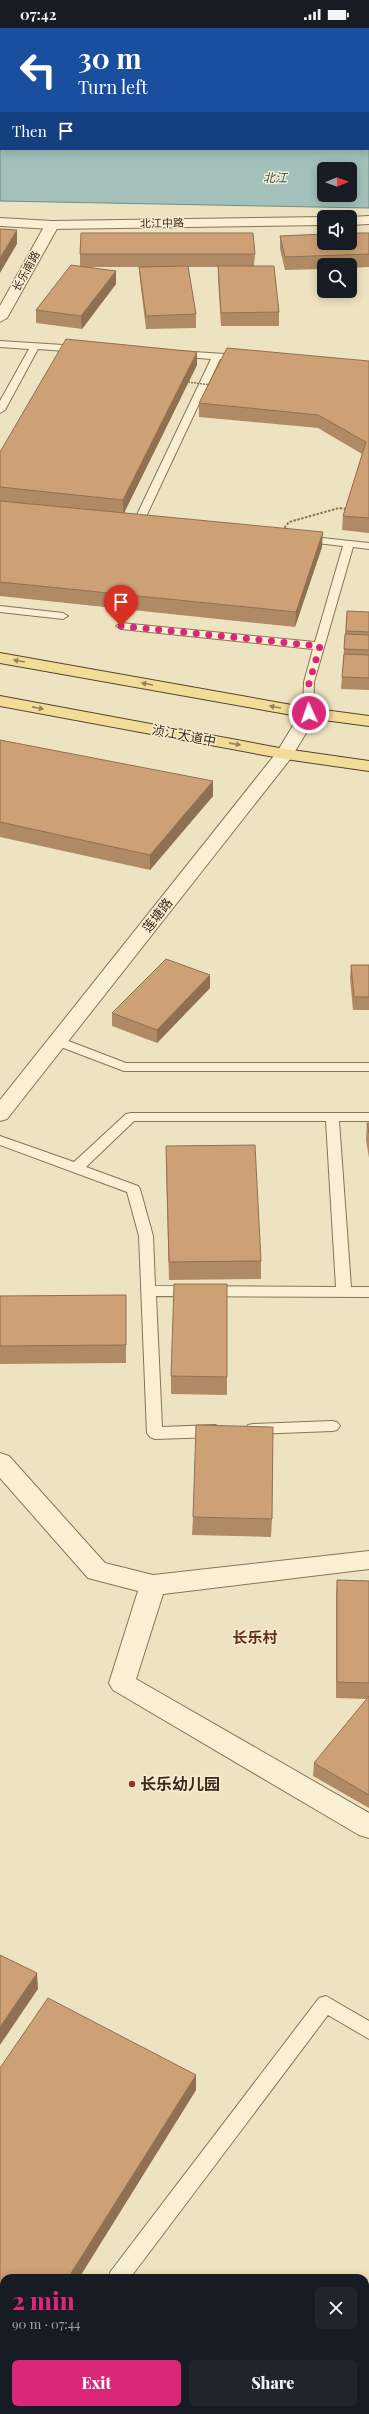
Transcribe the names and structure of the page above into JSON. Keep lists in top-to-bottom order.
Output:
{
  "streets": {
    "main road": ["浈江大道中"],
    "street": ["北江中路", "长乐南路", "莲塘路"]
  },
  "crossings": [
    ["北江中路", "长乐南路"],
    ["浈江大道中", "莲塘路"]
  ],
  "districts": ["长乐村"],
  "water": ["北江"],
  "places": ["长乐幼儿园"],
  "north": "right",
  "page": {
    "status": "07:42",
    "turn": ["30 m", "Turn left"],
    "then": "Then",
    "heading": ["2 min", "90 m · 07:44"],
    "buttons": ["Exit", "Share"]
  }
}
